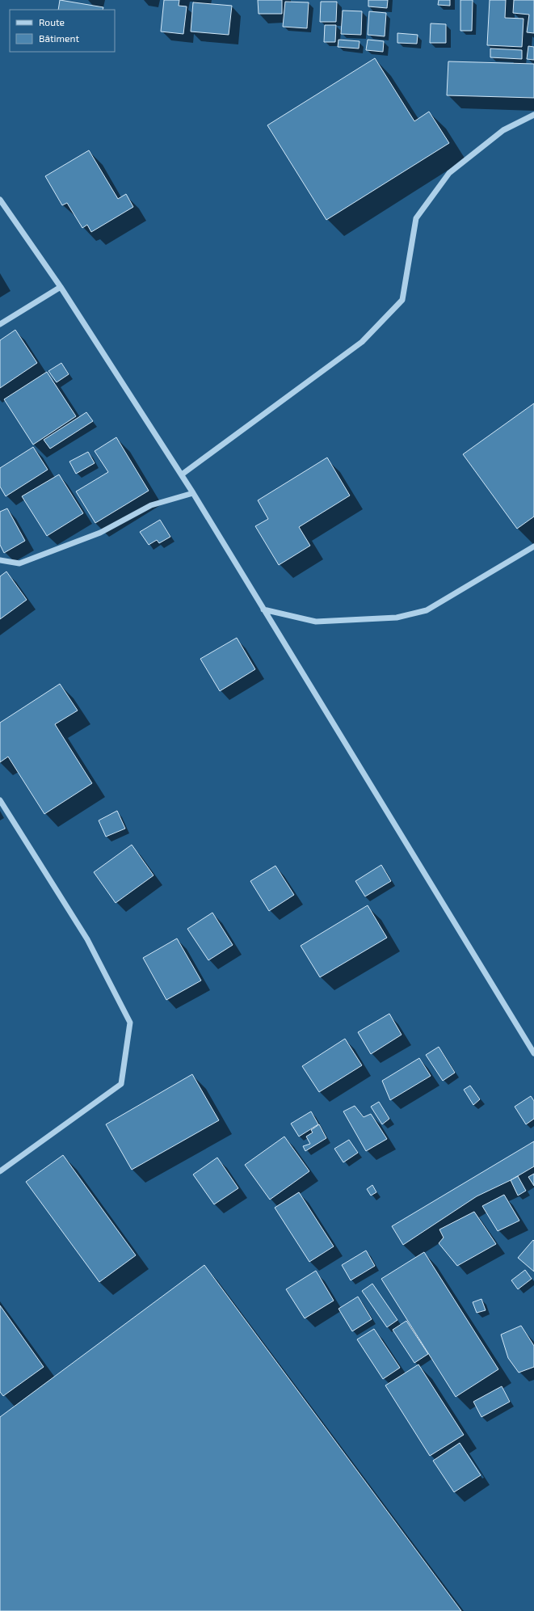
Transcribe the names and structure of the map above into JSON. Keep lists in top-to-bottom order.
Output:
{
  "legend": ["Route", "Bâtiment"]
}
